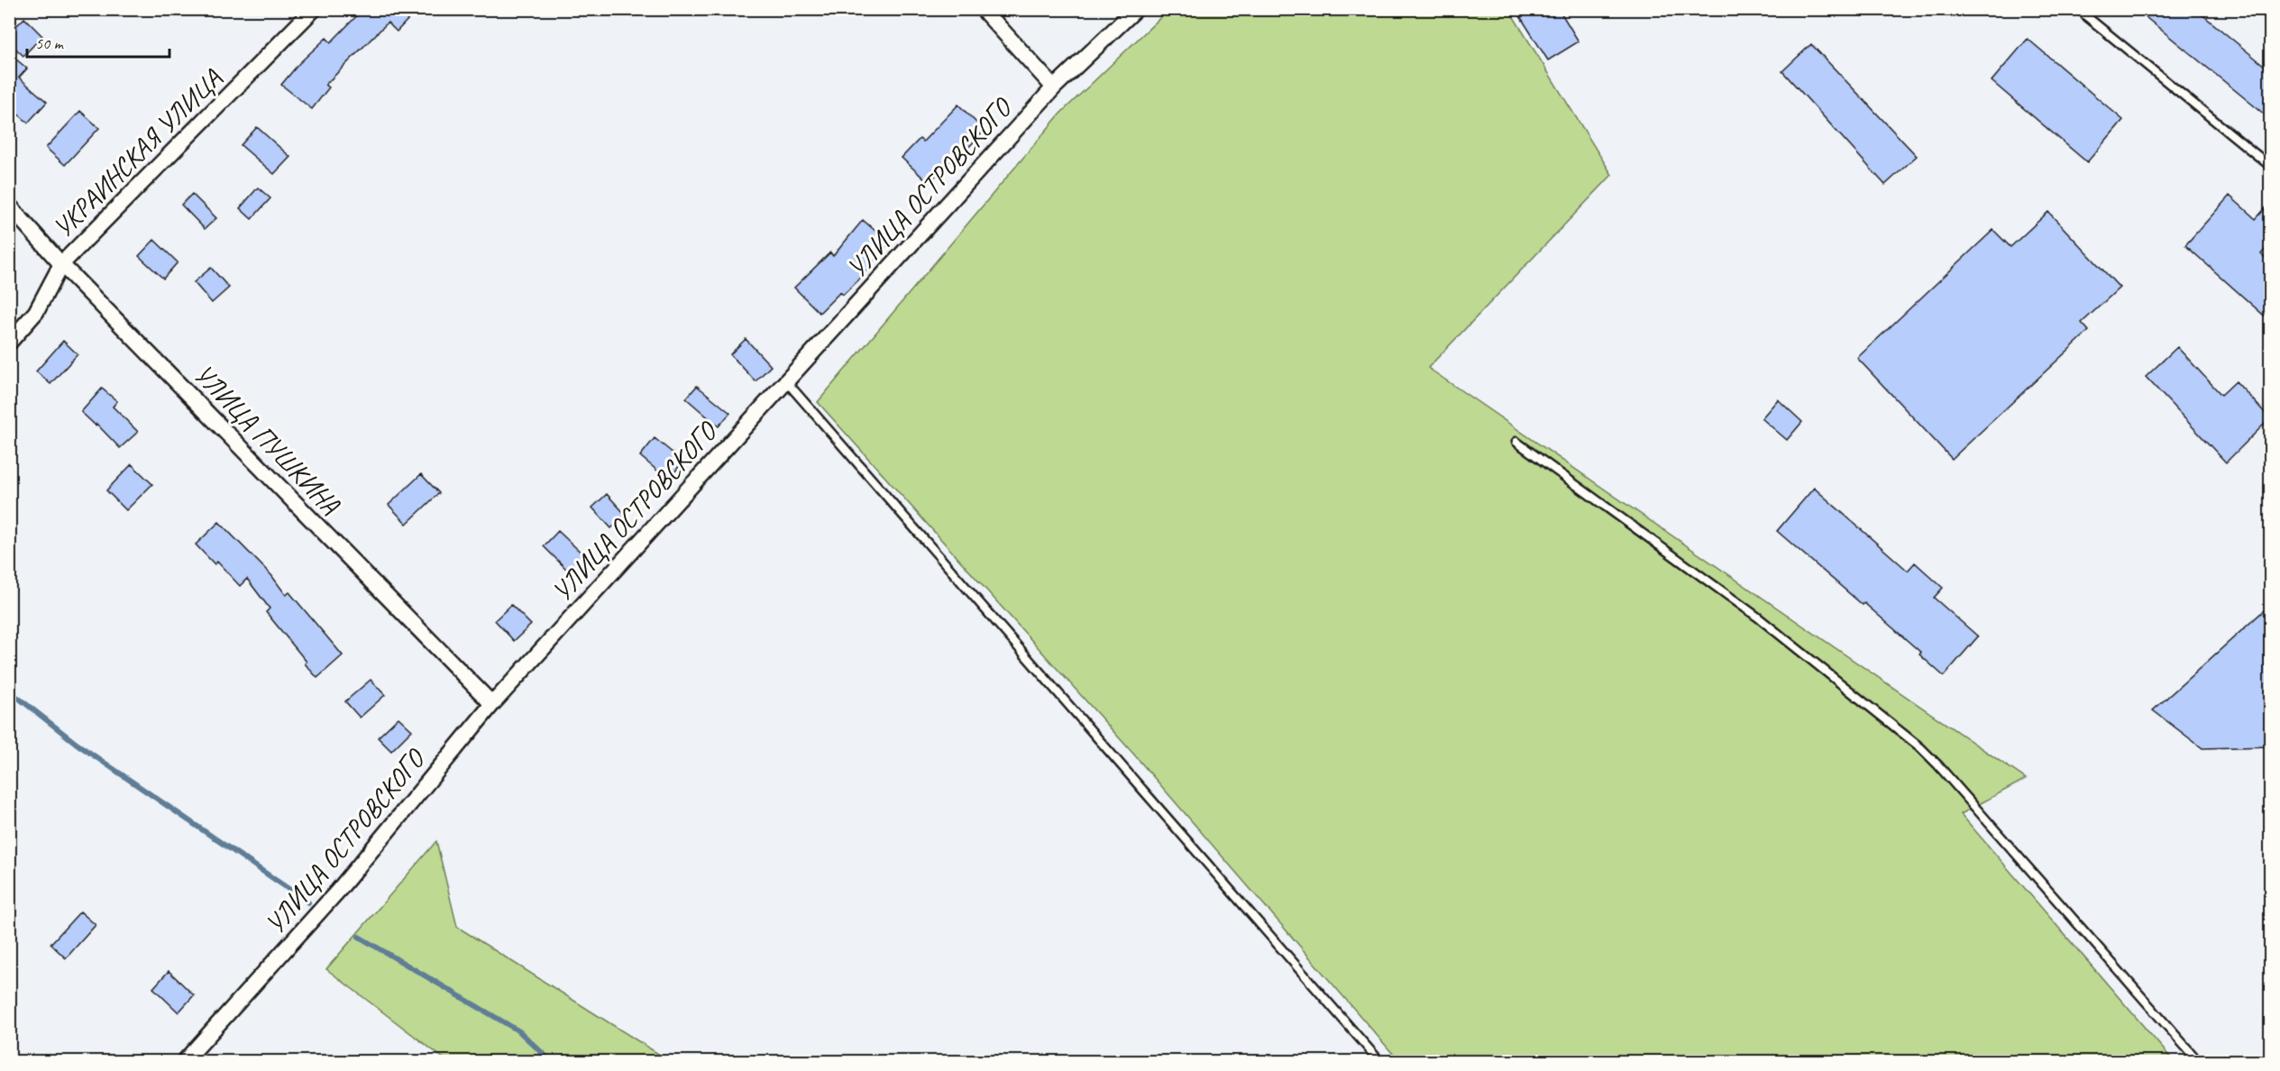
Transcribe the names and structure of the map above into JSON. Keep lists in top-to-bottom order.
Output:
{
  "streets": {
    "street": ["УКРАИНСКАЯ УЛИЦА", "УЛИЦА ОСТРОВСКОГО", "УЛИЦА ПУШКИНА"]
  },
  "crossings": [
    ["УКРАИНСКАЯ УЛИЦА", "УЛИЦА ПУШКИНА"],
    ["УЛИЦА ОСТРОВСКОГО", "УЛИЦА ПУШКИНА"]
  ],
  "scale_bar": "50 m"
}
